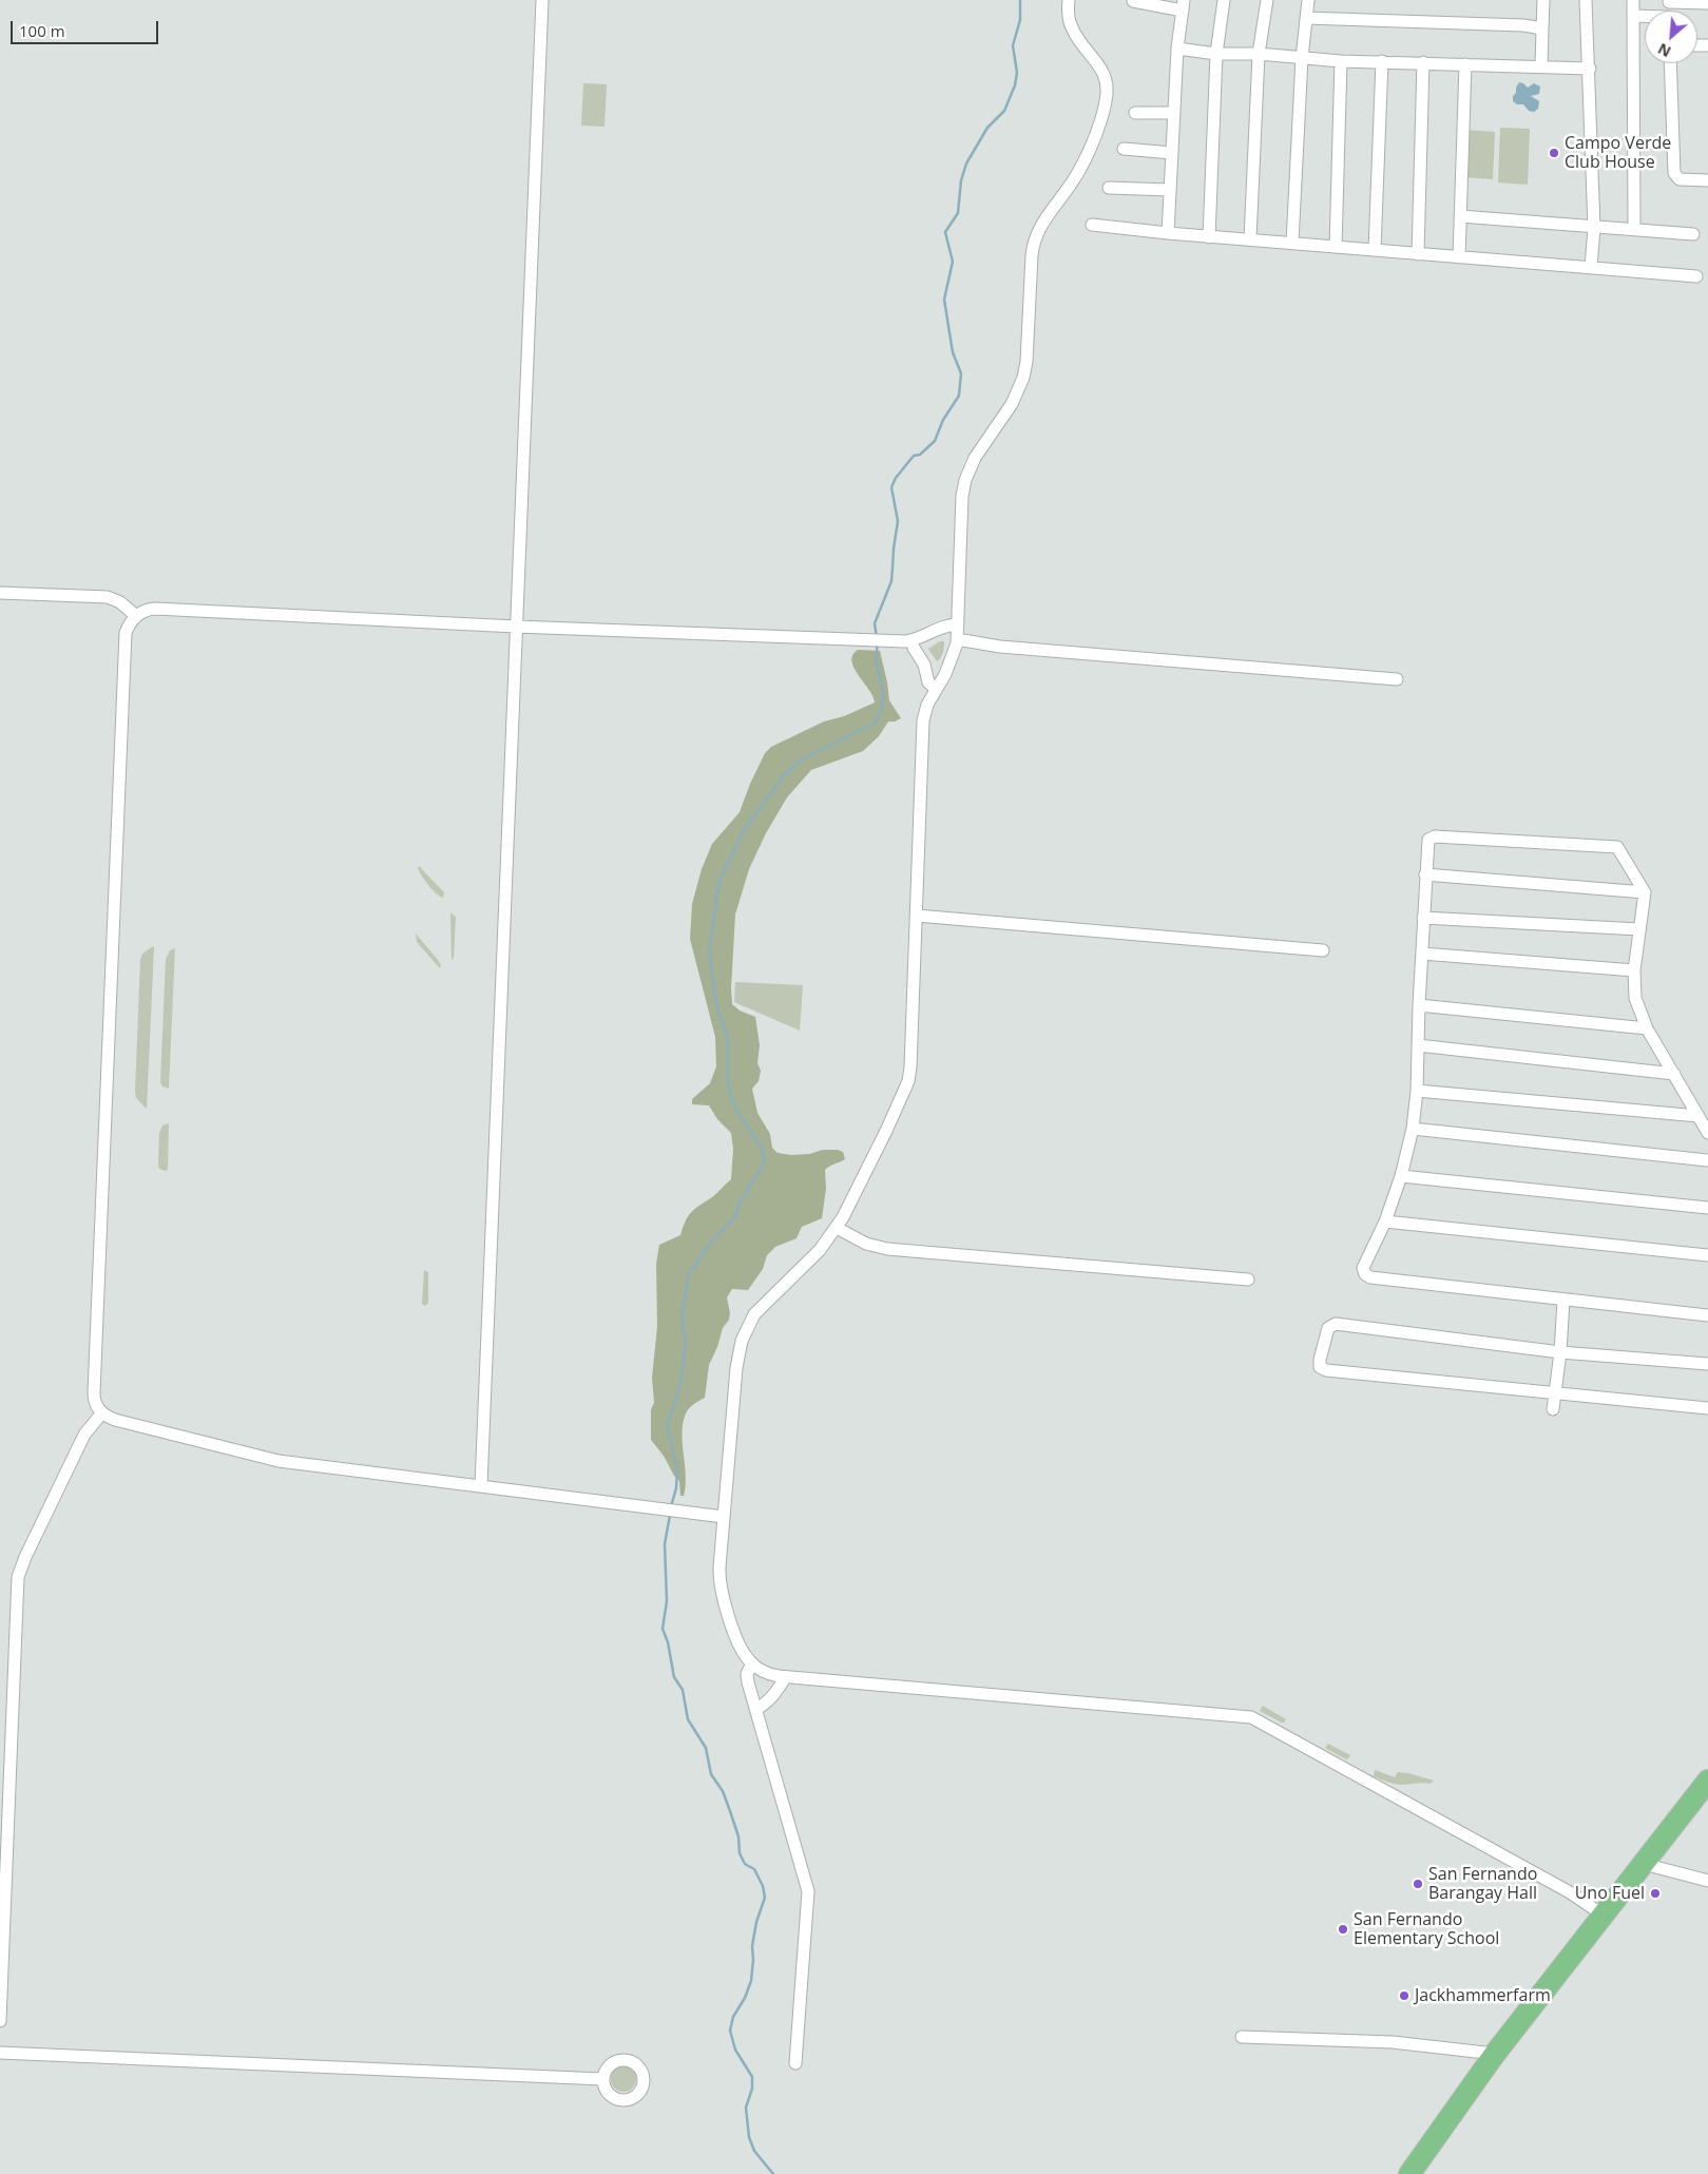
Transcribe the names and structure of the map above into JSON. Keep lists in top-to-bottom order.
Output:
{
  "places": [
    "Campo Verde Club House",
    "San Fernando Barangay Hall",
    "Uno Fuel",
    "San Fernando Elementary School",
    "Jackhammerfarm"
  ],
  "scale_bar": "100 m",
  "north": "bottom left"
}
